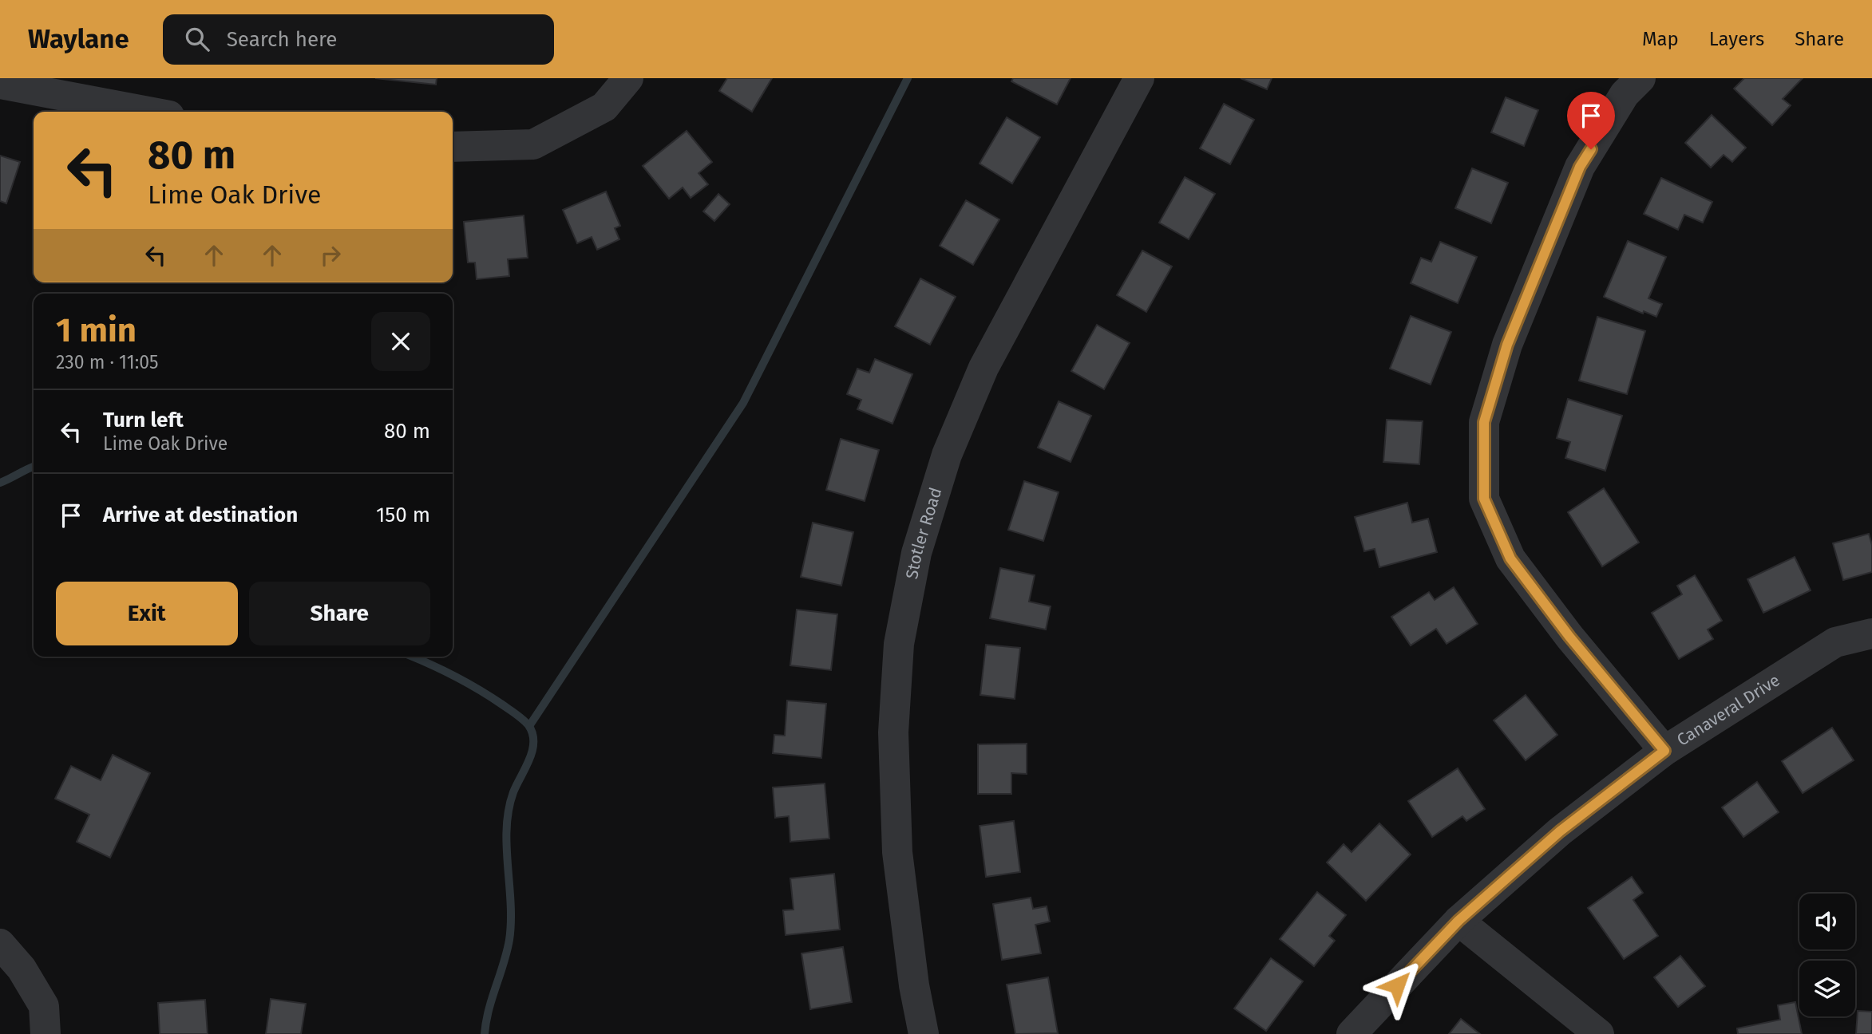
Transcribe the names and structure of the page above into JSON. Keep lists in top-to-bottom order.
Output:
{
  "streets": {
    "street": ["Stotler Road", "Canaveral Drive"]
  },
  "page": {
    "header": "Waylane",
    "search": "Search here",
    "nav": ["Map", "Layers", "Share"],
    "turn": ["80 m", "Lime Oak Drive"],
    "heading": ["1 min", "230 m · 11:05"],
    "list": [
      {
        "name": "Turn left",
        "note": "Lime Oak Drive",
        "value": "80 m"
      },
      {
        "name": "Arrive at destination",
        "value": "150 m"
      }
    ],
    "buttons": ["Exit", "Share"]
  }
}
